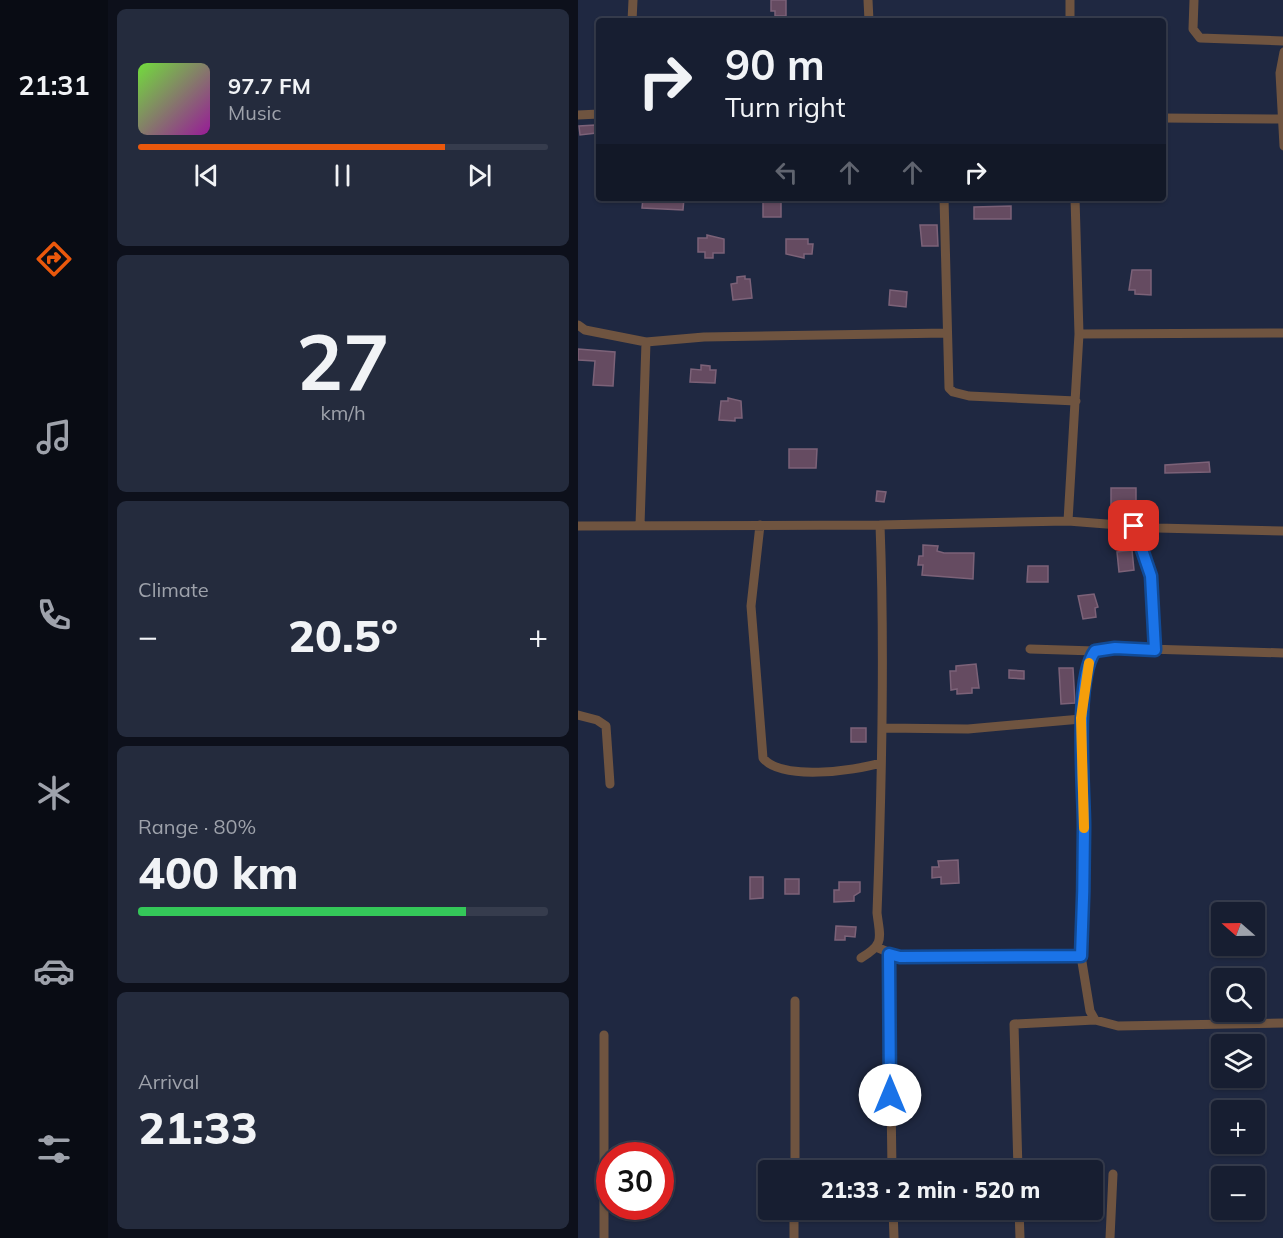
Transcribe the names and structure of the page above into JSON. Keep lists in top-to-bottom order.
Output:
{
  "north": "left",
  "page": {
    "tabs": "21:31",
    "turn": ["90 m", "Turn right"],
    "song": ["97.7 FM", "Music"],
    "tile": [
      ["27", "km/h"],
      "Climate",
      ["Range · 80%", "400 km"],
      ["Arrival", "21:33"]
    ],
    "heat": ["−", "20.5°", "+"],
    "map_buttons": ["+", "−"],
    "limit": "30",
    "trip": "21:33 · 2 min · 520 m"
  }
}
